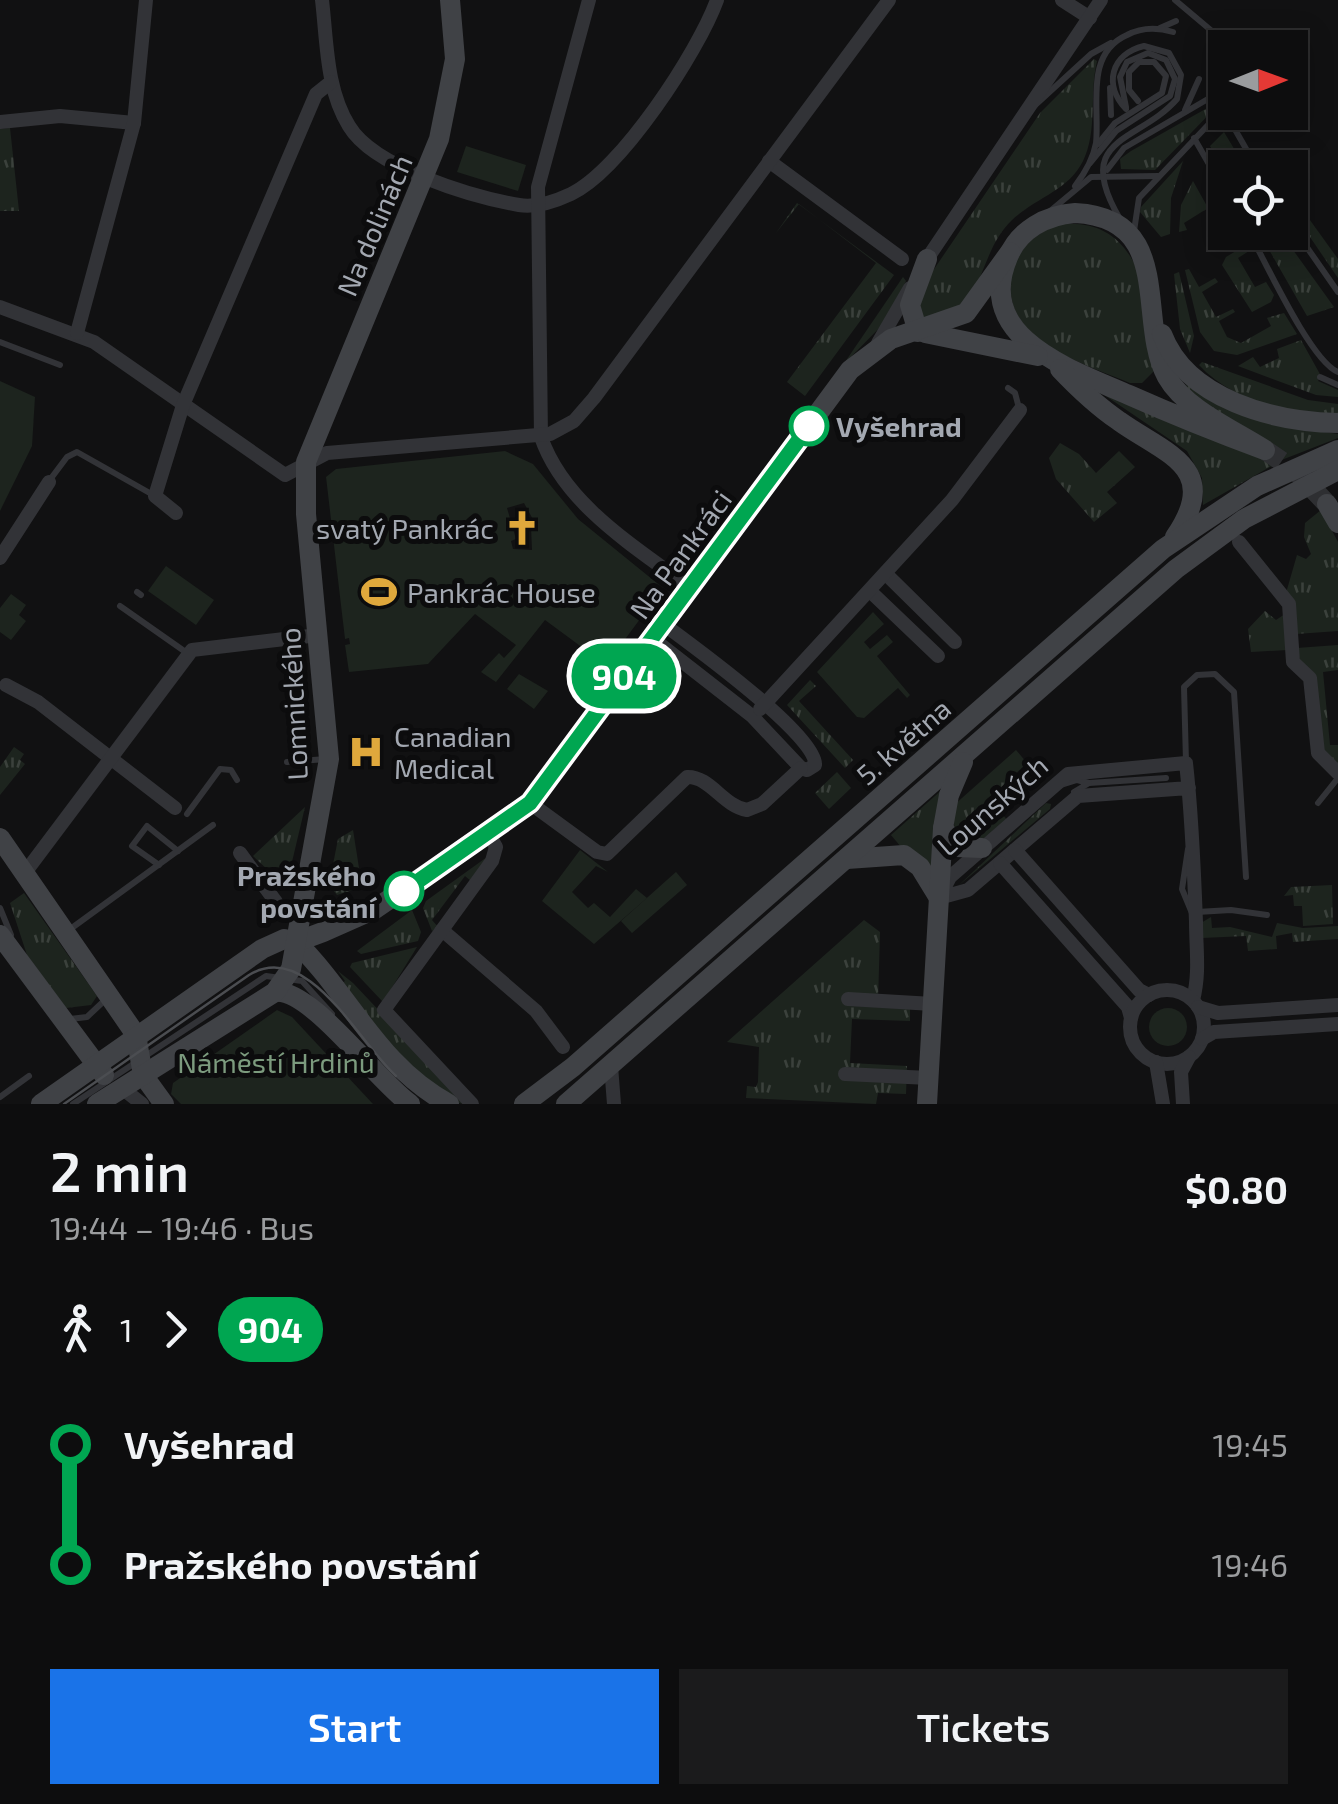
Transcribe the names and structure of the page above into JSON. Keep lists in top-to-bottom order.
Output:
{
  "streets": {
    "street": [
      "Na dolinách",
      "Na Pankráci",
      "Lomnického",
      "5. května",
      "Lounských"
    ]
  },
  "crossings": [
    ["Na dolinách", "Lomnického"],
    ["Na Pankráci", "Lomnického"]
  ],
  "parks": ["Náměstí Hrdinů"],
  "places": {
    "other": ["Vyšehrad", "Pražského povstání"],
    "church": ["svatý Pankrác"],
    "sports": ["Pankrác House"],
    "hospital": ["Canadian Medical"]
  },
  "lines": ["bus line 904"],
  "north": "right",
  "page": {
    "on_map": "904",
    "heading": ["2 min", "19:44 – 19:46 · Bus", "$0.80"],
    "legs": ["1", "904"],
    "list": [
      {
        "name": "Vyšehrad",
        "value": "19:45"
      },
      {
        "name": "Pražského povstání",
        "value": "19:46"
      }
    ],
    "buttons": ["Start", "Tickets"]
  }
}
